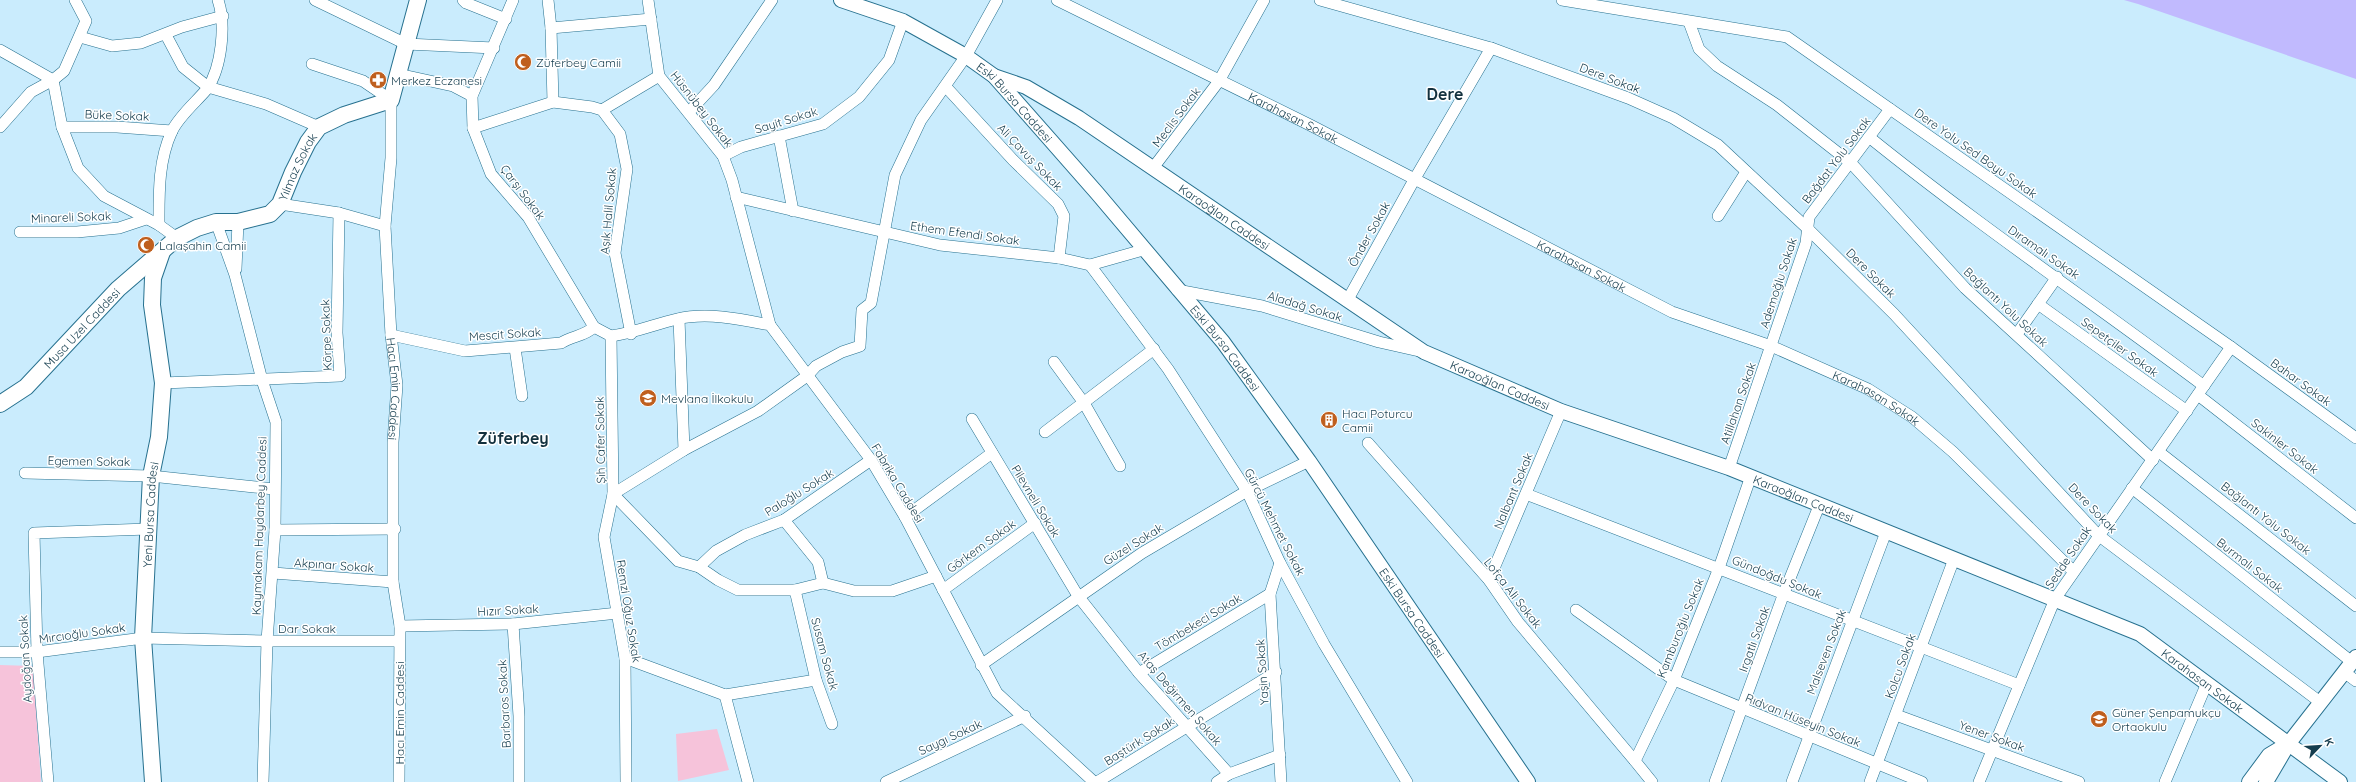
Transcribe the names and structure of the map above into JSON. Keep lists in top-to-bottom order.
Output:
{
  "streets": {
    "main road": [
      "Yılmaz Sokak",
      "Musa Uzel Caddesi",
      "Hacı Emin Caddesi",
      "Yeni Bursa Caddesi"
    ],
    "street": [
      "Dere Sokak",
      "Eski Bursa Caddesi",
      "Hüsnübey Sokak",
      "Büke Sokak",
      "Meclis Sokak",
      "Karahasan Sokak",
      "Sayit Sokak",
      "Dere Yolu Sed Boyu Sokak",
      "Ali Çavuş Sokak",
      "Bağdat Yolu Sokak",
      "Çarşı Sokak",
      "Aşık Halil Sokak",
      "Karaoğlan Caddesi",
      "Minareli Sokak",
      "Ethem Efendi Sokak",
      "Önder Sokak",
      "Dıramalı Sokak",
      "Ademoğlu Sokak",
      "Aladağ Sokak",
      "Bağlantı Yolu Sokak",
      "Mescit Sokak",
      "Körpe Sokak",
      "Sepetçiler Sokak",
      "Bahar Sokak",
      "Atillahan Sokak",
      "Şıh Cafer Sokak",
      "Sakinler Sokak",
      "Egemen Sokak",
      "Fabrika Caddesi",
      "Nalbant Sokak",
      "Paloğlu Sokak",
      "Pilevneli Sokak",
      "Gürcü Mehmet Sokak",
      "Kaymakam Haydarbey Caddesi",
      "Güzel Sokak",
      "Görkem Sokak",
      "Sedde Sokak",
      "Akpınar Sokak",
      "Burmalı Sokak",
      "Gündoğdu Sokak",
      "Lofça Ali Sokak",
      "Hızır Sokak",
      "Remzi Oğuz Sokak",
      "Tömbekeci Sokak",
      "Dar Sokak",
      "Kamburoğlu Sokak",
      "Mırcıoğlu Sokak",
      "Irgatlı Sokak",
      "Malseven Sokak",
      "Susam Sokak",
      "Aydoğan Sokak",
      "Kolcu Sokak",
      "Yaşin Sokak",
      "Ataş Değirmen Sokak",
      "Barbaros Sokak",
      "Rıdvan Hüseyin Sokak",
      "Yener Sokak",
      "Saygı Sokak",
      "Baştürk Sokak"
    ]
  },
  "crossings": [
    ["Dere Sokak", "Bağdat Yolu Sokak"],
    ["Dere Sokak", "Önder Sokak"],
    ["Dere Sokak", "Ademoğlu Sokak"],
    ["Dere Sokak", "Sedde Sokak"],
    ["Eski Bursa Caddesi", "Sayit Sokak"],
    ["Eski Bursa Caddesi", "Karaoğlan Caddesi"],
    ["Eski Bursa Caddesi", "Ethem Efendi Sokak"],
    ["Eski Bursa Caddesi", "Aladağ Sokak"],
    ["Eski Bursa Caddesi", "Güzel Sokak"],
    ["Hüsnübey Sokak", "Sayit Sokak"],
    ["Hüsnübey Sokak", "Ethem Efendi Sokak"],
    ["Hüsnübey Sokak", "Fabrika Caddesi"],
    ["Meclis Sokak", "Karahasan Sokak"],
    ["Meclis Sokak", "Karaoğlan Caddesi"],
    ["Karahasan Sokak", "Karaoğlan Caddesi"],
    ["Karahasan Sokak", "Önder Sokak"],
    ["Karahasan Sokak", "Ademoğlu Sokak"],
    ["Karahasan Sokak", "Atillahan Sokak"],
    ["Karahasan Sokak", "Sedde Sokak"],
    ["Dere Yolu Sed Boyu Sokak", "Bağdat Yolu Sokak"],
    ["Dere Yolu Sed Boyu Sokak", "Bahar Sokak"],
    ["Dere Yolu Sed Boyu Sokak", "Sedde Sokak"],
    ["Ali Çavuş Sokak", "Ethem Efendi Sokak"],
    ["Bağdat Yolu Sokak", "Dıramalı Sokak"],
    ["Bağdat Yolu Sokak", "Ademoğlu Sokak"],
    ["Bağdat Yolu Sokak", "Bağlantı Yolu Sokak"],
    ["Yılmaz Sokak", "Musa Uzel Caddesi"],
    ["Yılmaz Sokak", "Hacı Emin Caddesi"],
    ["Yılmaz Sokak", "Yeni Bursa Caddesi"],
    ["Yılmaz Sokak", "Kaymakam Haydarbey Caddesi"],
    ["Çarşı Sokak", "Mescit Sokak"],
    ["Karaoğlan Caddesi", "Önder Sokak"],
    ["Karaoğlan Caddesi", "Aladağ Sokak"],
    ["Karaoğlan Caddesi", "Atillahan Sokak"],
    ["Karaoğlan Caddesi", "Nalbant Sokak"],
    ["Karaoğlan Caddesi", "Sedde Sokak"],
    ["Karaoğlan Caddesi", "Kamburoğlu Sokak"],
    ["Karaoğlan Caddesi", "Irgatlı Sokak"],
    ["Karaoğlan Caddesi", "Malseven Sokak"],
    ["Karaoğlan Caddesi", "Kolcu Sokak"],
    ["Ethem Efendi Sokak", "Gürcü Mehmet Sokak"],
    ["Dıramalı Sokak", "Sakinler Sokak"],
    ["Dıramalı Sokak", "Sedde Sokak"],
    ["Ademoğlu Sokak", "Atillahan Sokak"],
    ["Bağlantı Yolu Sokak", "Sedde Sokak"],
    ["Musa Uzel Caddesi", "Yeni Bursa Caddesi"],
    ["Mescit Sokak", "Hacı Emin Caddesi"],
    ["Körpe Sokak", "Kaymakam Haydarbey Caddesi"],
    ["Sepetçiler Sokak", "Sedde Sokak"],
    ["Bahar Sokak", "Sedde Sokak"],
    ["Hacı Emin Caddesi", "Akpınar Sokak"],
    ["Hacı Emin Caddesi", "Hızır Sokak"],
    ["Hacı Emin Caddesi", "Dar Sokak"],
    ["Şıh Cafer Sokak", "Fabrika Caddesi"],
    ["Şıh Cafer Sokak", "Paloğlu Sokak"],
    ["Şıh Cafer Sokak", "Remzi Oğuz Sokak"],
    ["Şıh Cafer Sokak", "Susam Sokak"],
    ["Sakinler Sokak", "Sedde Sokak"],
    ["Egemen Sokak", "Yeni Bursa Caddesi"],
    ["Egemen Sokak", "Kaymakam Haydarbey Caddesi"],
    ["Fabrika Caddesi", "Paloğlu Sokak"],
    ["Fabrika Caddesi", "Güzel Sokak"],
    ["Fabrika Caddesi", "Görkem Sokak"],
    ["Fabrika Caddesi", "Saygı Sokak"],
    ["Nalbant Sokak", "Gündoğdu Sokak"],
    ["Nalbant Sokak", "Lofça Ali Sokak"],
    ["Pilevneli Sokak", "Güzel Sokak"],
    ["Pilevneli Sokak", "Görkem Sokak"],
    ["Pilevneli Sokak", "Ataş Değirmen Sokak"],
    ["Yeni Bursa Caddesi", "Dar Sokak"],
    ["Yeni Bursa Caddesi", "Mırcıoğlu Sokak"],
    ["Yeni Bursa Caddesi", "Aydoğan Sokak"],
    ["Gürcü Mehmet Sokak", "Güzel Sokak"],
    ["Gürcü Mehmet Sokak", "Yaşin Sokak"],
    ["Kaymakam Haydarbey Caddesi", "Akpınar Sokak"],
    ["Kaymakam Haydarbey Caddesi", "Dar Sokak"],
    ["Güzel Sokak", "Ataş Değirmen Sokak"],
    ["Sedde Sokak", "Burmalı Sokak"],
    ["Sedde Sokak", "Gündoğdu Sokak"],
    ["Sedde Sokak", "Yener Sokak"],
    ["Gündoğdu Sokak", "Kamburoğlu Sokak"],
    ["Gündoğdu Sokak", "Irgatlı Sokak"],
    ["Gündoğdu Sokak", "Malseven Sokak"],
    ["Gündoğdu Sokak", "Kolcu Sokak"],
    ["Lofça Ali Sokak", "Kamburoğlu Sokak"],
    ["Hızır Sokak", "Remzi Oğuz Sokak"],
    ["Hızır Sokak", "Barbaros Sokak"],
    ["Tömbekeci Sokak", "Yaşin Sokak"],
    ["Tömbekeci Sokak", "Ataş Değirmen Sokak"],
    ["Dar Sokak", "Mırcıoğlu Sokak"],
    ["Kamburoğlu Sokak", "Rıdvan Hüseyin Sokak"],
    ["Mırcıoğlu Sokak", "Aydoğan Sokak"],
    ["Irgatlı Sokak", "Rıdvan Hüseyin Sokak"],
    ["Malseven Sokak", "Rıdvan Hüseyin Sokak"],
    ["Kolcu Sokak", "Rıdvan Hüseyin Sokak"],
    ["Kolcu Sokak", "Yener Sokak"],
    ["Yaşin Sokak", "Baştürk Sokak"],
    ["Ataş Değirmen Sokak", "Baştürk Sokak"]
  ],
  "districts": ["Dere", "Züferbey"],
  "places": {
    "mosque": ["Züferbey Camii", "Lalaşahin Camii"],
    "pharmacy": ["Merkez Eczanesi"],
    "school or university": ["Mevlana İlkokulu", "Güner Şenpamukçu Ortaokulu"],
    "building": ["Hacı Poturcu Camii"]
  },
  "north": "top right"
}
